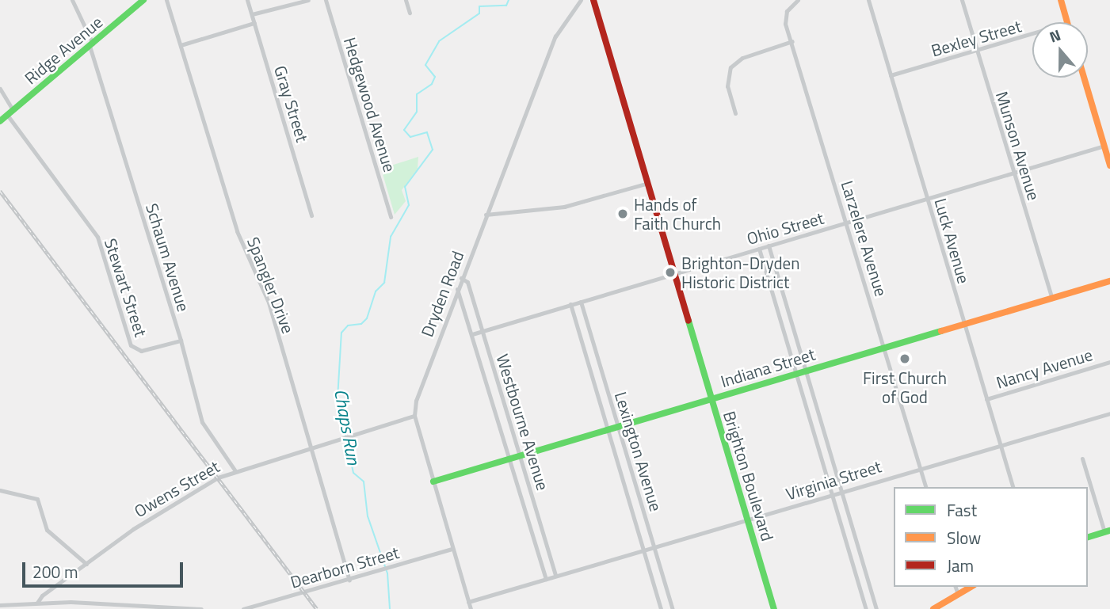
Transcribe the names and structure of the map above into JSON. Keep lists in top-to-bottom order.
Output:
{
  "streets": {
    "street": [
      "Bexley Street",
      "Ridge Avenue",
      "Gray Street",
      "Hedgewood Avenue",
      "Munson Avenue",
      "Ohio Street",
      "Larzelere Avenue",
      "Luck Avenue",
      "Schaum Avenue",
      "Spangler Drive",
      "Stewart Street",
      "Dryden Road",
      "Indiana Street",
      "Nancy Avenue",
      "Westbourne Avenue",
      "Lexington Avenue",
      "Brighton Boulevard",
      "Virginia Street",
      "Owens Street",
      "Dearborn Street"
    ]
  },
  "crossings": [
    ["Bexley Street", "Munson Avenue"],
    ["Bexley Street", "Luck Avenue"],
    ["Ridge Avenue", "Schaum Avenue"],
    ["Ridge Avenue", "Stewart Street"],
    ["Munson Avenue", "Ohio Street"],
    ["Munson Avenue", "Indiana Street"],
    ["Ohio Street", "Larzelere Avenue"],
    ["Ohio Street", "Luck Avenue"],
    ["Ohio Street", "Westbourne Avenue"],
    ["Ohio Street", "Lexington Avenue"],
    ["Ohio Street", "Brighton Boulevard"],
    ["Larzelere Avenue", "Indiana Street"],
    ["Larzelere Avenue", "Virginia Street"],
    ["Luck Avenue", "Indiana Street"],
    ["Luck Avenue", "Nancy Avenue"],
    ["Luck Avenue", "Virginia Street"],
    ["Schaum Avenue", "Stewart Street"],
    ["Schaum Avenue", "Owens Street"],
    ["Spangler Drive", "Owens Street"],
    ["Spangler Drive", "Dearborn Street"],
    ["Dryden Road", "Indiana Street"],
    ["Dryden Road", "Westbourne Avenue"],
    ["Dryden Road", "Virginia Street"],
    ["Dryden Road", "Owens Street"],
    ["Dryden Road", "Dearborn Street"],
    ["Indiana Street", "Westbourne Avenue"],
    ["Indiana Street", "Lexington Avenue"],
    ["Indiana Street", "Brighton Boulevard"],
    ["Westbourne Avenue", "Virginia Street"],
    ["Lexington Avenue", "Virginia Street"],
    ["Brighton Boulevard", "Virginia Street"]
  ],
  "water": ["Chaps Run"],
  "places": ["Hands of Faith Church", "Brighton-Dryden Historic District", "First Church of God"],
  "legend": ["Fast", "Slow", "Jam"],
  "scale_bar": "200 m",
  "north": "top"
}
